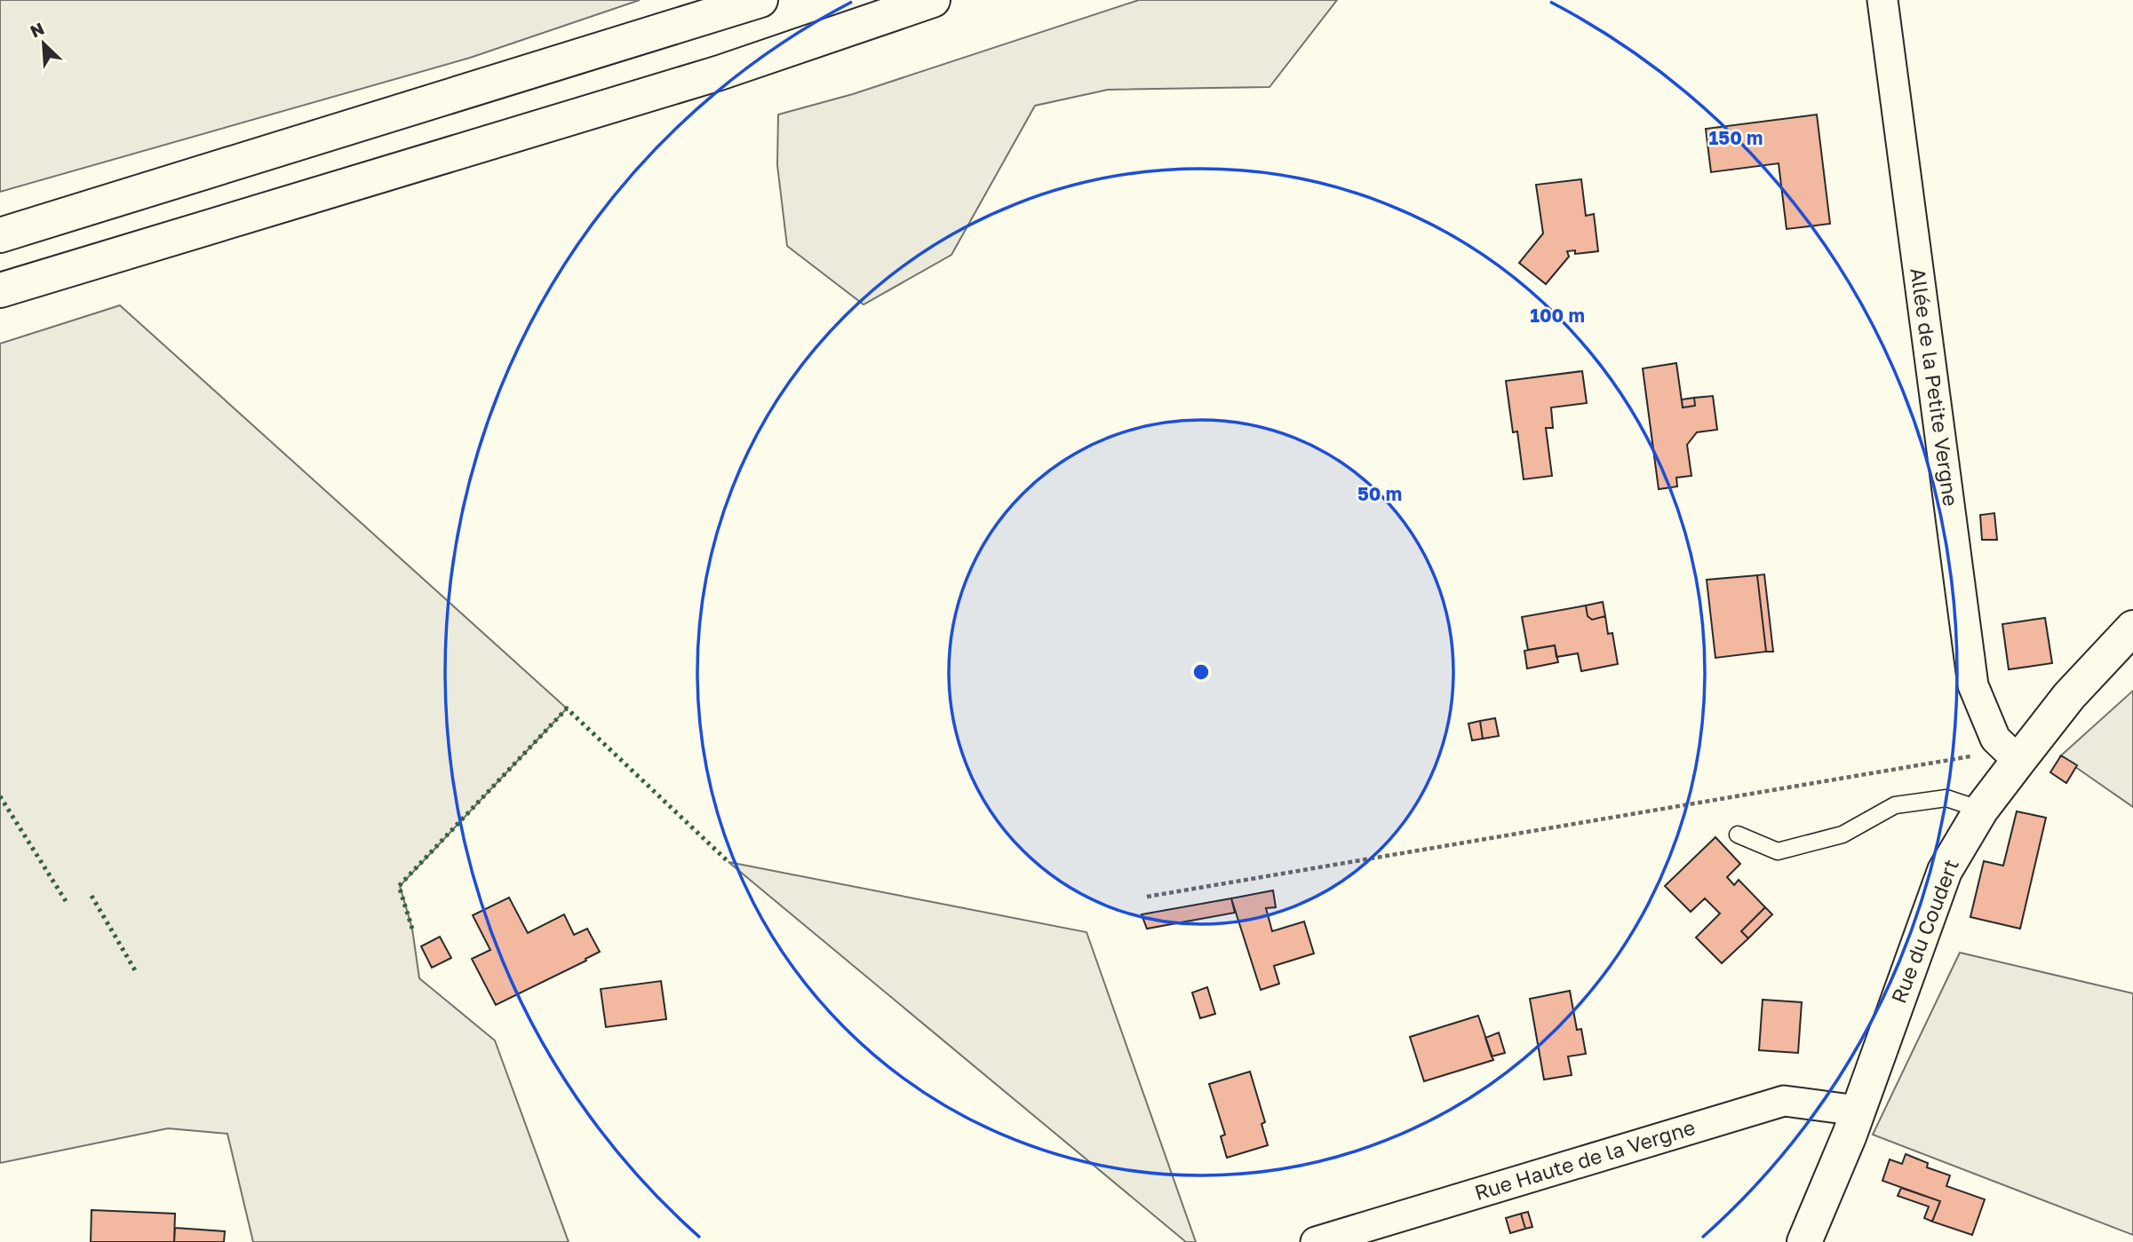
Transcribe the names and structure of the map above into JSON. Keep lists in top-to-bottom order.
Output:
{
  "streets": {
    "main road": ["Rue du Coudert"],
    "street": ["Allée de la Petite Vergne", "Rue Haute de la Vergne"]
  },
  "crossings": [
    ["Allée de la Petite Vergne", "Rue du Coudert"],
    ["Rue du Coudert", "Rue Haute de la Vergne"]
  ],
  "north": "top left",
  "rings": ["150 m", "100 m", "50 m"]
}
